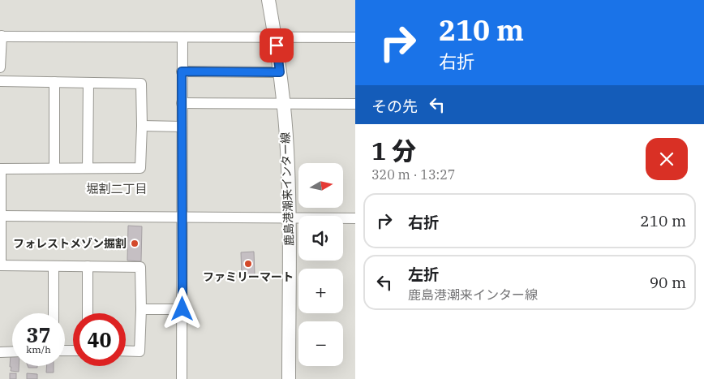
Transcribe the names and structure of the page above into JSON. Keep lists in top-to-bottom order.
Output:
{
  "streets": {
    "main road": ["鹿島港潮来インター線"]
  },
  "districts": ["堀割二丁目"],
  "places": ["フォレストメゾン掘割", "ファミリーマート"],
  "north": "right",
  "page": {
    "turn": ["210 m", "右折"],
    "then": "その先",
    "heading": ["1 分", "320 m · 13:27"],
    "map_buttons": ["+", "−"],
    "list": [
      {
        "name": "右折",
        "value": "210 m"
      },
      {
        "name": "左折",
        "note": "鹿島港潮来インター線",
        "value": "90 m"
      }
    ],
    "speed": "37 km/h",
    "limit": "40"
  }
}
